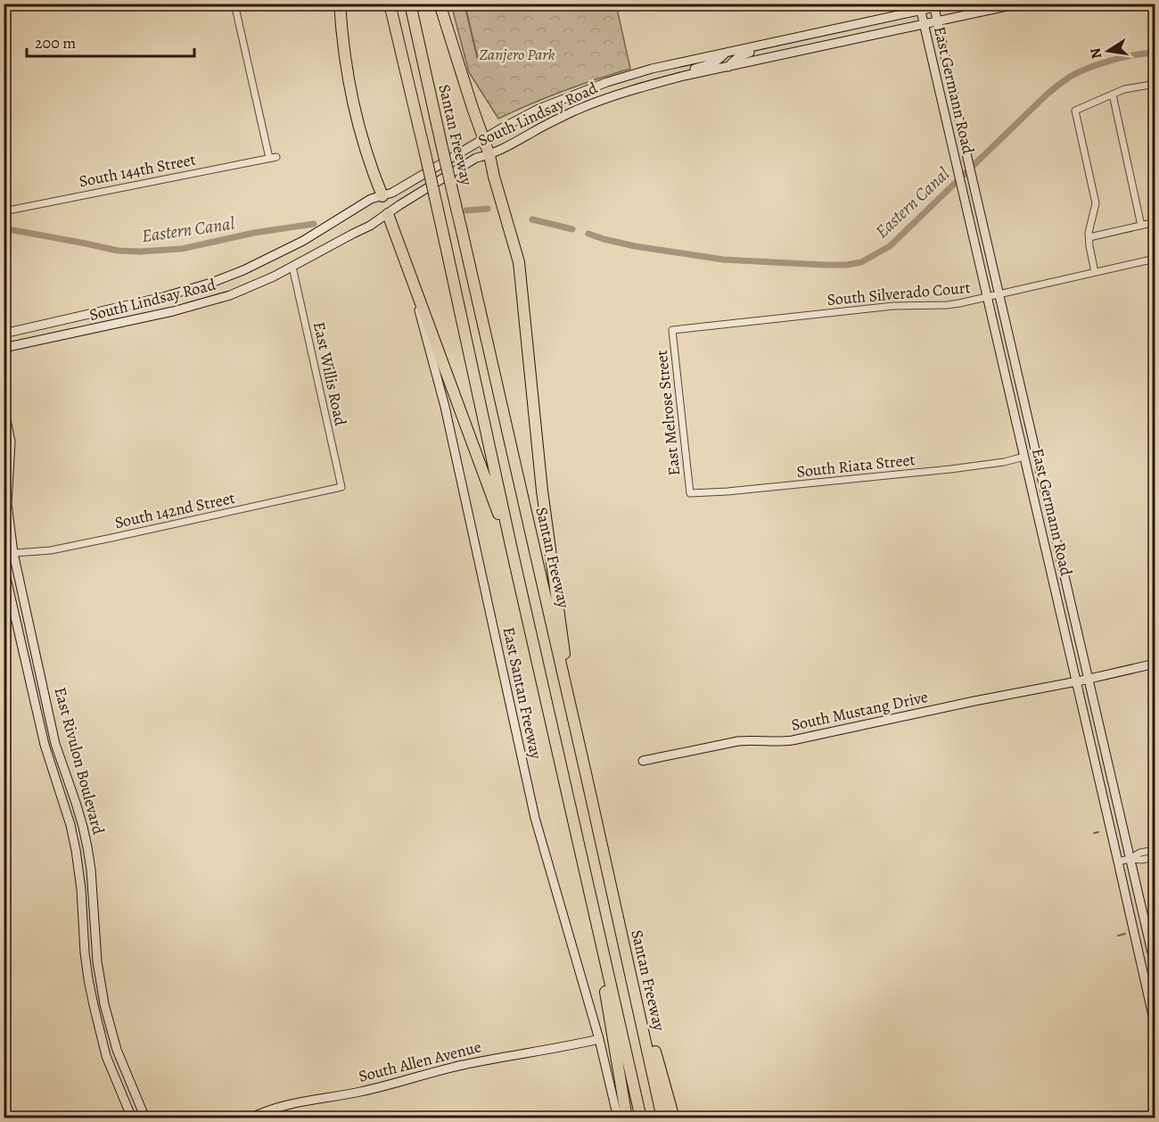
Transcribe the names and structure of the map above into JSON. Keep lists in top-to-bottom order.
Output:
{
  "streets": {
    "highway": ["Santan Freeway"],
    "main road": [
      "East Germann Road",
      "South Lindsay Road",
      "East Santan Freeway",
      "South Mustang Drive",
      "East Rivulon Boulevard",
      "South Allen Avenue"
    ],
    "street": [
      "South 144th Street",
      "South Silverado Court",
      "East Willis Road",
      "East Melrose Street",
      "South Riata Street",
      "South 142nd Street"
    ]
  },
  "crossings": [
    ["East Germann Road", "South Lindsay Road"],
    ["East Germann Road", "South Silverado Court"],
    ["East Germann Road", "South Riata Street"],
    ["East Germann Road", "South Mustang Drive"],
    ["South Lindsay Road", "East Willis Road"],
    ["South Silverado Court", "East Melrose Street"],
    ["East Willis Road", "South 142nd Street"],
    ["East Melrose Street", "South Riata Street"],
    ["South 142nd Street", "East Rivulon Boulevard"],
    ["East Santan Freeway", "South Allen Avenue"]
  ],
  "water": ["Eastern Canal"],
  "parks": ["Zanjero Park"],
  "scale_bar": "200 m",
  "north": "left"
}
